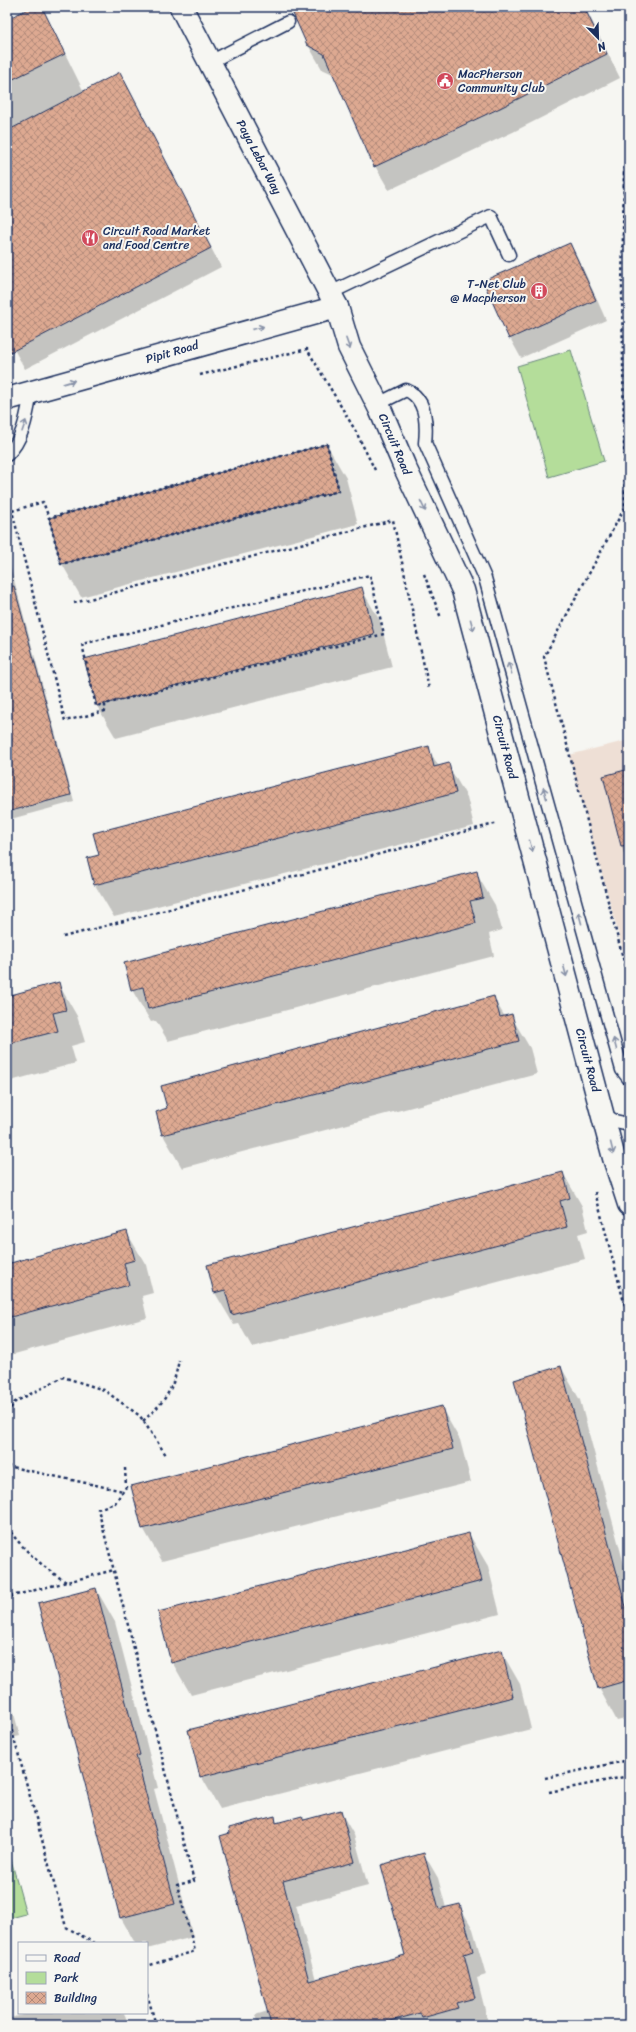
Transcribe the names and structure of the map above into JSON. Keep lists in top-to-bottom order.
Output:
{
  "streets": {
    "street": ["Paya Lebar Way", "Pipit Road", "Circuit Road"]
  },
  "crossings": [
    ["Paya Lebar Way", "Pipit Road"],
    ["Paya Lebar Way", "Circuit Road"],
    ["Pipit Road", "Circuit Road"]
  ],
  "one_way": ["Pipit Road", "Circuit Road"],
  "places": {
    "public building": ["MacPherson Community Club"],
    "restaurant": ["Circuit Road Market and Food Centre"],
    "building": ["T-Net Club @ Macpherson"]
  },
  "legend": ["Road", "Park", "Building"],
  "north": "bottom right"
}
